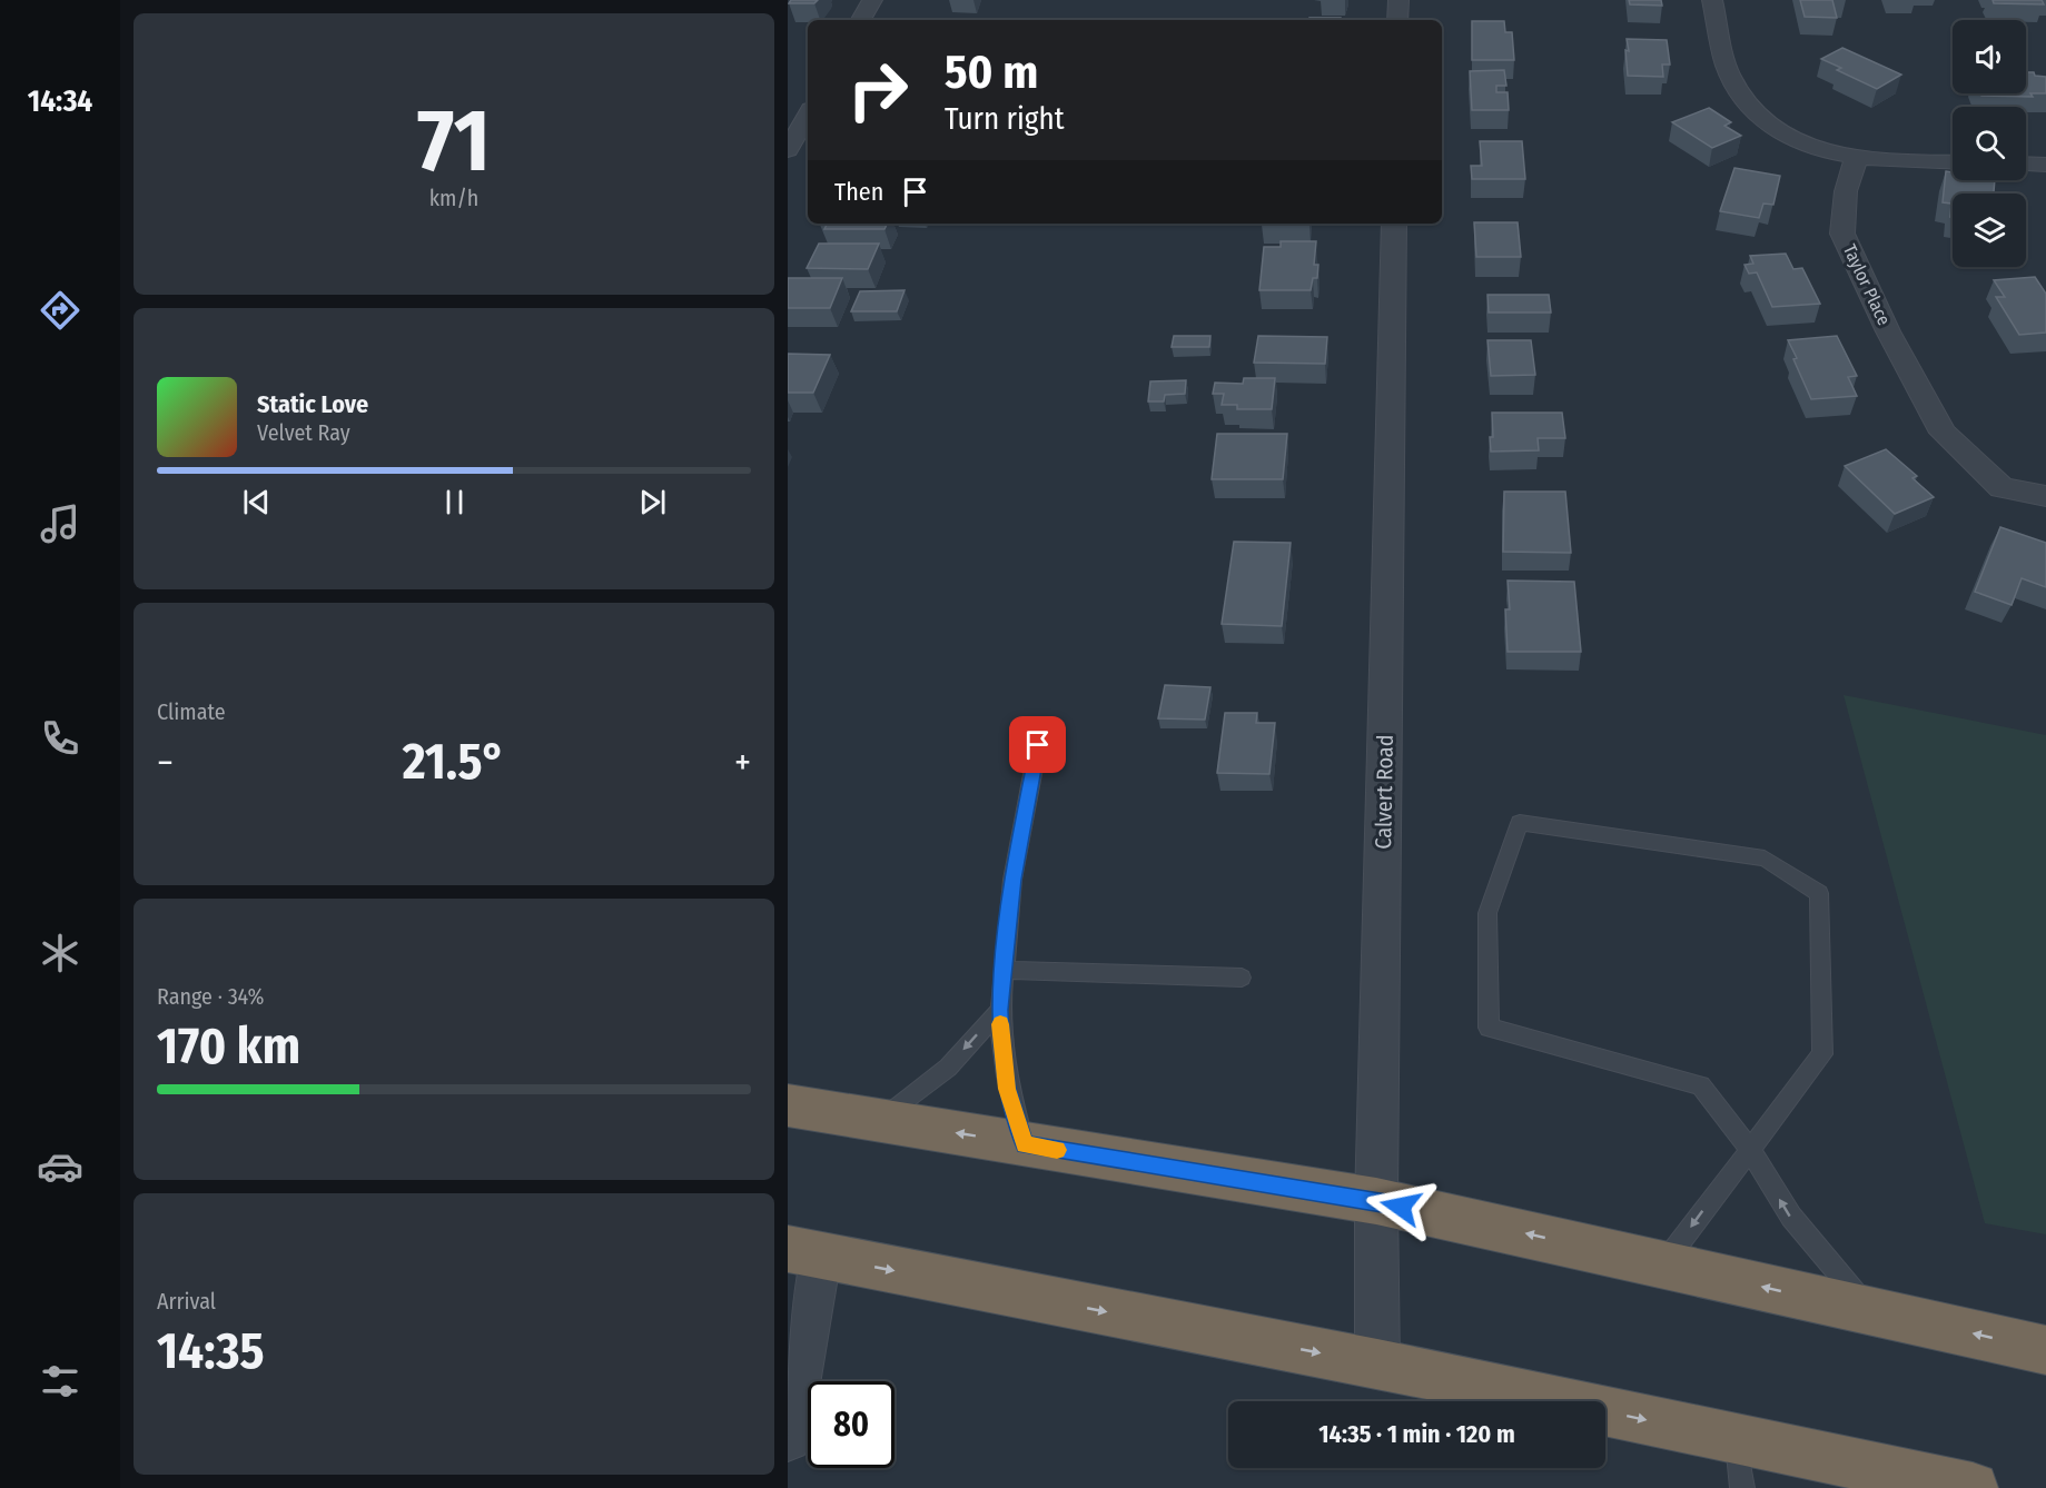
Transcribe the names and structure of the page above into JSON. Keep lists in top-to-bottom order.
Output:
{
  "streets": {
    "street": ["Taylor Place", "Calvert Road"]
  },
  "page": {
    "tabs": "14:34",
    "tile": [
      ["71", "km/h"],
      "Climate",
      ["Range · 34%", "170 km"],
      ["Arrival", "14:35"]
    ],
    "turn": ["50 m", "Turn right"],
    "then": "Then",
    "song": ["Static Love", "Velvet Ray"],
    "heat": ["−", "21.5°", "+"],
    "limit": "80",
    "trip": "14:35 · 1 min · 120 m"
  }
}
